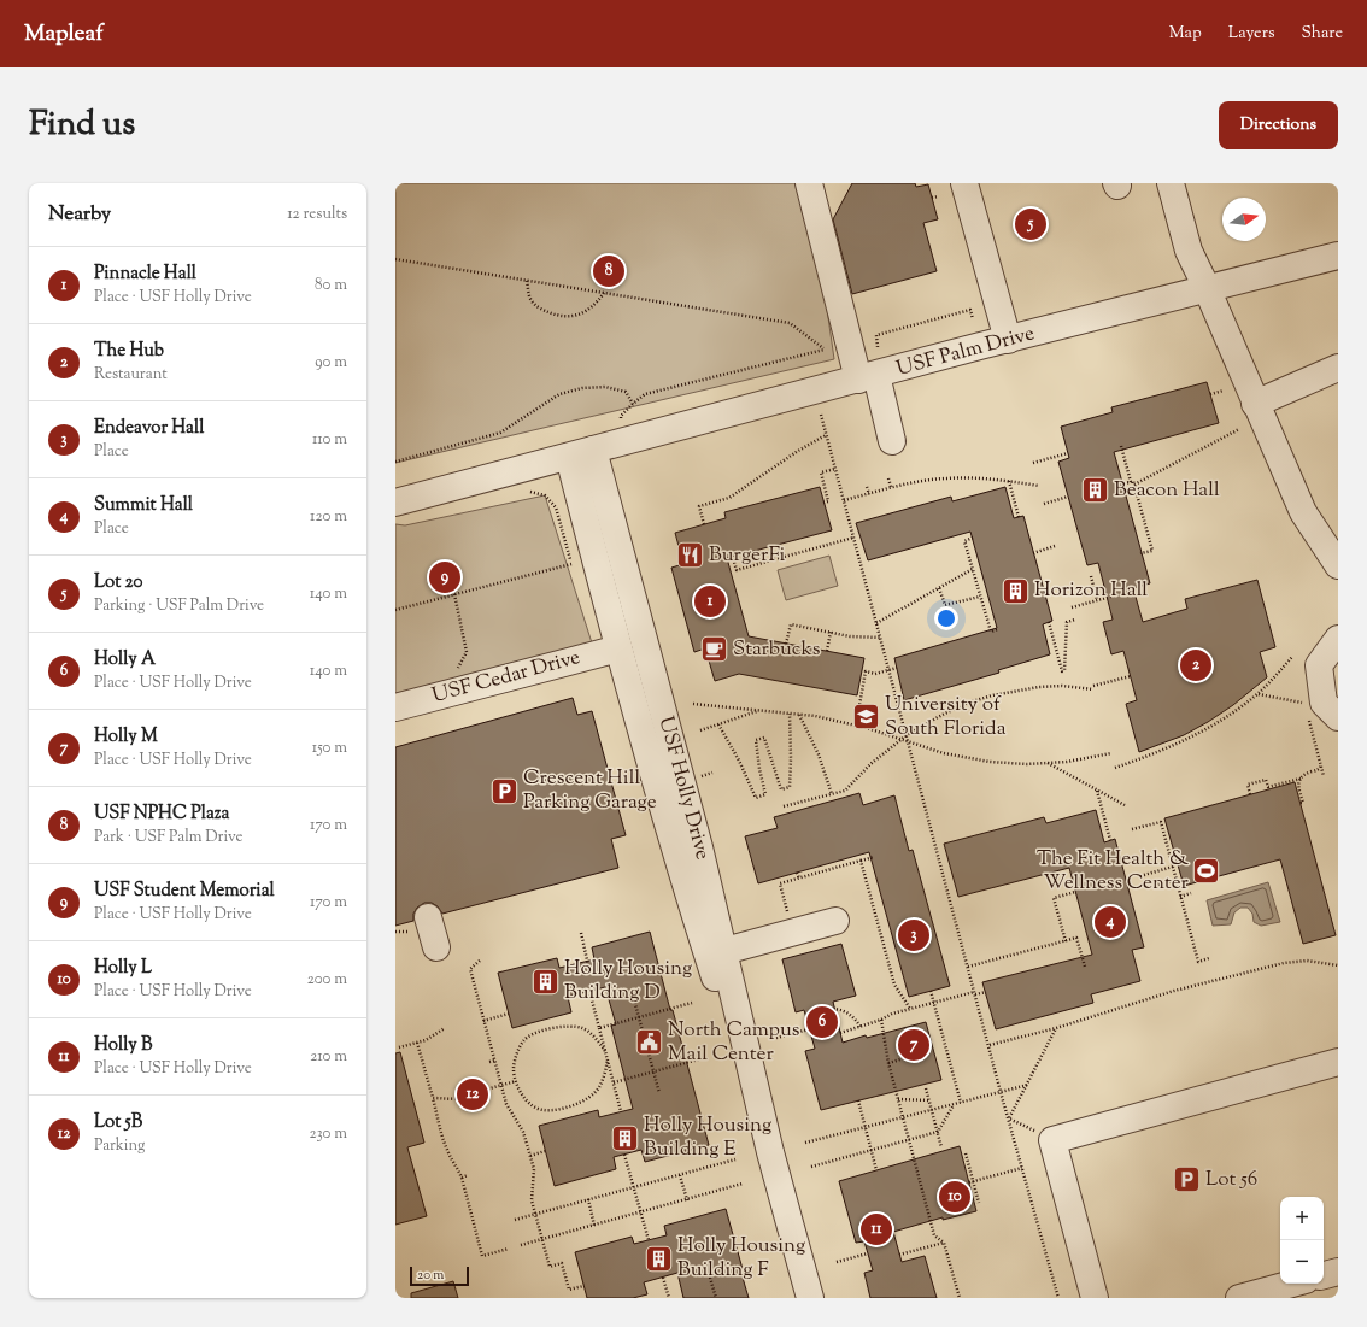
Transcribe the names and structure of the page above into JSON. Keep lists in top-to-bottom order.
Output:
{
  "streets": {
    "street": ["USF Palm Drive", "USF Cedar Drive", "USF Holly Drive"]
  },
  "crossings": [
    ["USF Palm Drive", "USF Holly Drive"],
    ["USF Cedar Drive", "USF Holly Drive"]
  ],
  "places": {
    "building": [
      "Beacon Hall",
      "Horizon Hall",
      "Holly Housing Building D",
      "Holly Housing Building E",
      "Holly Housing Building F"
    ],
    "restaurant": ["BurgerFi"],
    "cafe": ["Starbucks"],
    "school or university": ["University of South Florida"],
    "parking": ["Crescent Hill Parking Garage", "Lot 56"],
    "sports": ["The Fit Health & Wellness Center"],
    "public building": ["North Campus Mail Center"]
  },
  "scale_bar": "20 m",
  "north": "right",
  "page": {
    "header": "Mapleaf",
    "nav": ["Map", "Layers", "Share"],
    "title": "Find us",
    "buttons": "Directions",
    "heading": ["Nearby", "12 results"],
    "pins": [
      "5",
      "8",
      "9",
      "1",
      "2",
      "4",
      "3",
      "6",
      "7",
      "12",
      "10",
      "11"
    ],
    "list": [
      {
        "mark": "1",
        "name": "Pinnacle Hall",
        "note": "Place · USF Holly Drive",
        "value": "80 m"
      },
      {
        "mark": "2",
        "name": "The Hub",
        "note": "Restaurant",
        "value": "90 m"
      },
      {
        "mark": "3",
        "name": "Endeavor Hall",
        "note": "Place",
        "value": "110 m"
      },
      {
        "mark": "4",
        "name": "Summit Hall",
        "note": "Place",
        "value": "120 m"
      },
      {
        "mark": "5",
        "name": "Lot 20",
        "note": "Parking · USF Palm Drive",
        "value": "140 m"
      },
      {
        "mark": "6",
        "name": "Holly A",
        "note": "Place · USF Holly Drive",
        "value": "140 m"
      },
      {
        "mark": "7",
        "name": "Holly M",
        "note": "Place · USF Holly Drive",
        "value": "150 m"
      },
      {
        "mark": "8",
        "name": "USF NPHC Plaza",
        "note": "Park · USF Palm Drive",
        "value": "170 m"
      },
      {
        "mark": "9",
        "name": "USF Student Memorial",
        "note": "Place · USF Holly Drive",
        "value": "170 m"
      },
      {
        "mark": "10",
        "name": "Holly L",
        "note": "Place · USF Holly Drive",
        "value": "200 m"
      },
      {
        "mark": "11",
        "name": "Holly B",
        "note": "Place · USF Holly Drive",
        "value": "210 m"
      },
      {
        "mark": "12",
        "name": "Lot 5B",
        "note": "Parking",
        "value": "230 m"
      }
    ],
    "map_buttons": ["+", "−"],
    "scale": "20 m"
  }
}
